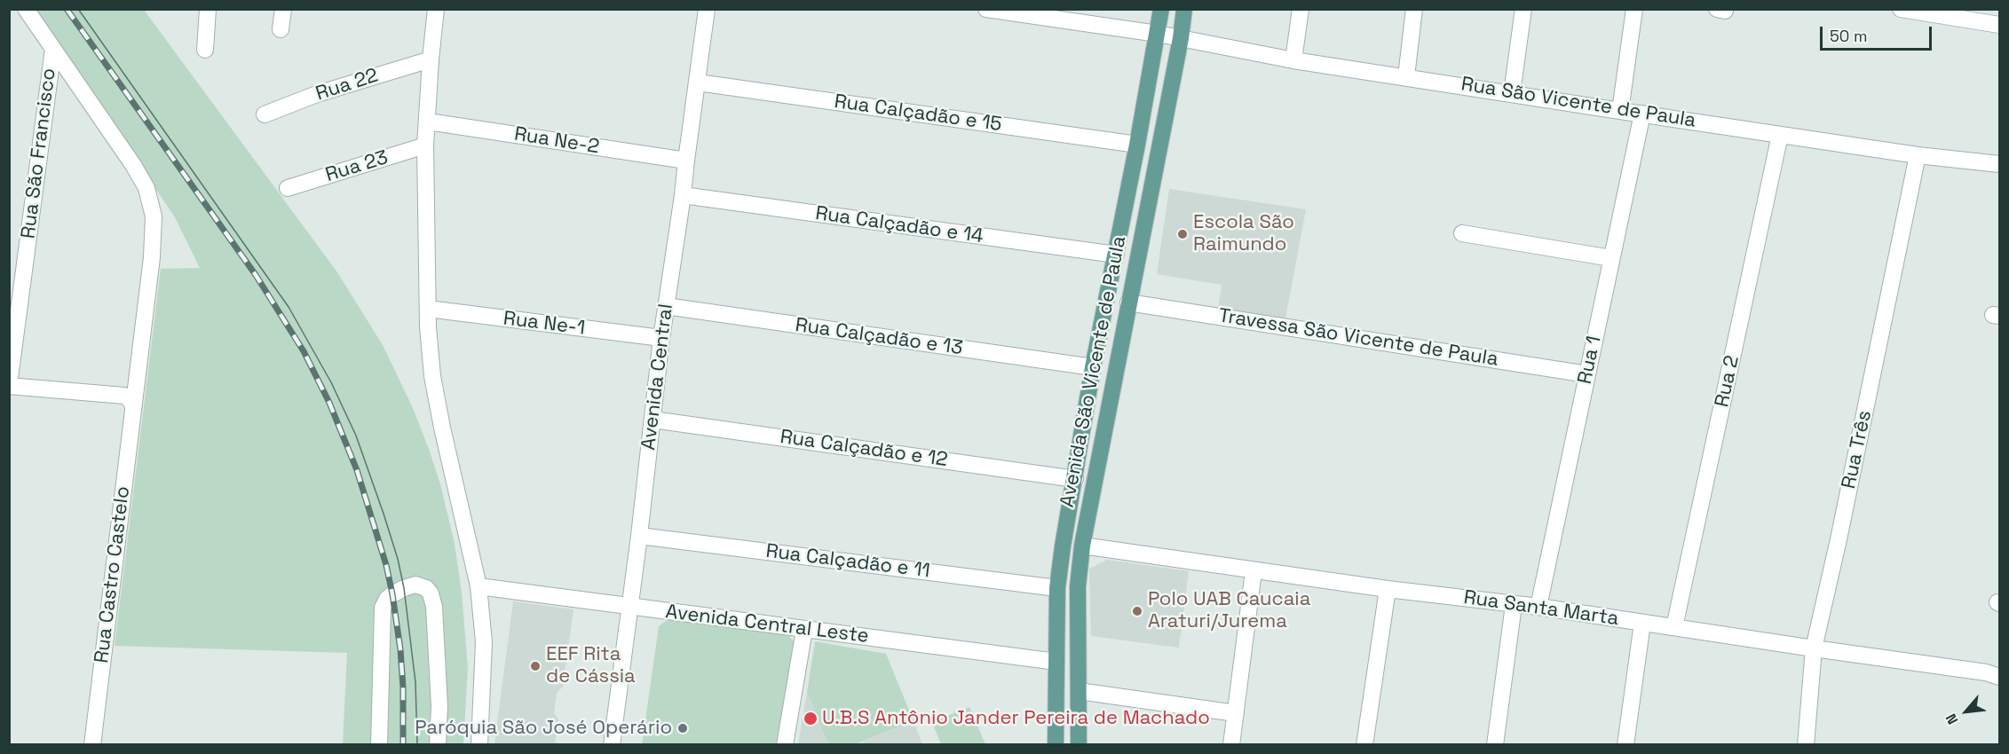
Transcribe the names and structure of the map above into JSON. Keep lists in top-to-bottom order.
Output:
{
  "streets": {
    "main road": ["Avenida São Vicente de Paula"],
    "street": [
      "Rua 22",
      "Rua São Vicente de Paula",
      "Rua Calçadão e 15",
      "Rua Ne-2",
      "Rua São Francisco",
      "Rua 23",
      "Rua Calçadão e 14",
      "Rua Ne-1",
      "Rua Calçadão e 13",
      "Travessa São Vicente de Paula",
      "Rua 1",
      "Avenida Central",
      "Rua 2",
      "Rua Calçadão e 12",
      "Rua Três",
      "Rua Calçadão e 11",
      "Rua Castro Castelo",
      "Rua Santa Marta",
      "Avenida Central Leste"
    ]
  },
  "crossings": [
    ["Rua São Vicente de Paula", "Rua 1"],
    ["Rua São Vicente de Paula", "Avenida São Vicente de Paula"],
    ["Rua São Vicente de Paula", "Rua 2"],
    ["Rua São Vicente de Paula", "Rua Três"],
    ["Rua Calçadão e 15", "Avenida São Vicente de Paula"],
    ["Rua Calçadão e 15", "Avenida Central"],
    ["Rua Ne-2", "Avenida Central"],
    ["Rua São Francisco", "Rua Castro Castelo"],
    ["Rua Calçadão e 14", "Avenida São Vicente de Paula"],
    ["Rua Calçadão e 14", "Avenida Central"],
    ["Rua Ne-1", "Avenida Central"],
    ["Rua Calçadão e 13", "Avenida São Vicente de Paula"],
    ["Rua Calçadão e 13", "Avenida Central"],
    ["Travessa São Vicente de Paula", "Rua 1"],
    ["Travessa São Vicente de Paula", "Avenida São Vicente de Paula"],
    ["Rua 1", "Rua Santa Marta"],
    ["Avenida São Vicente de Paula", "Rua Calçadão e 12"],
    ["Avenida São Vicente de Paula", "Rua Calçadão e 11"],
    ["Avenida São Vicente de Paula", "Rua Santa Marta"],
    ["Avenida São Vicente de Paula", "Avenida Central Leste"],
    ["Avenida Central", "Rua Calçadão e 12"],
    ["Avenida Central", "Rua Calçadão e 11"],
    ["Avenida Central", "Avenida Central Leste"],
    ["Rua 2", "Rua Santa Marta"],
    ["Rua Três", "Rua Santa Marta"]
  ],
  "places": [
    "Escola São Raimundo",
    "Polo UAB Caucaia Araturi/Jurema",
    "EEF Rita de Cássia",
    "U.B.S Antônio Jander Pereira de Machado",
    "Paróquia São José Operário"
  ],
  "scale_bar": "50 m",
  "north": "bottom left"
}
